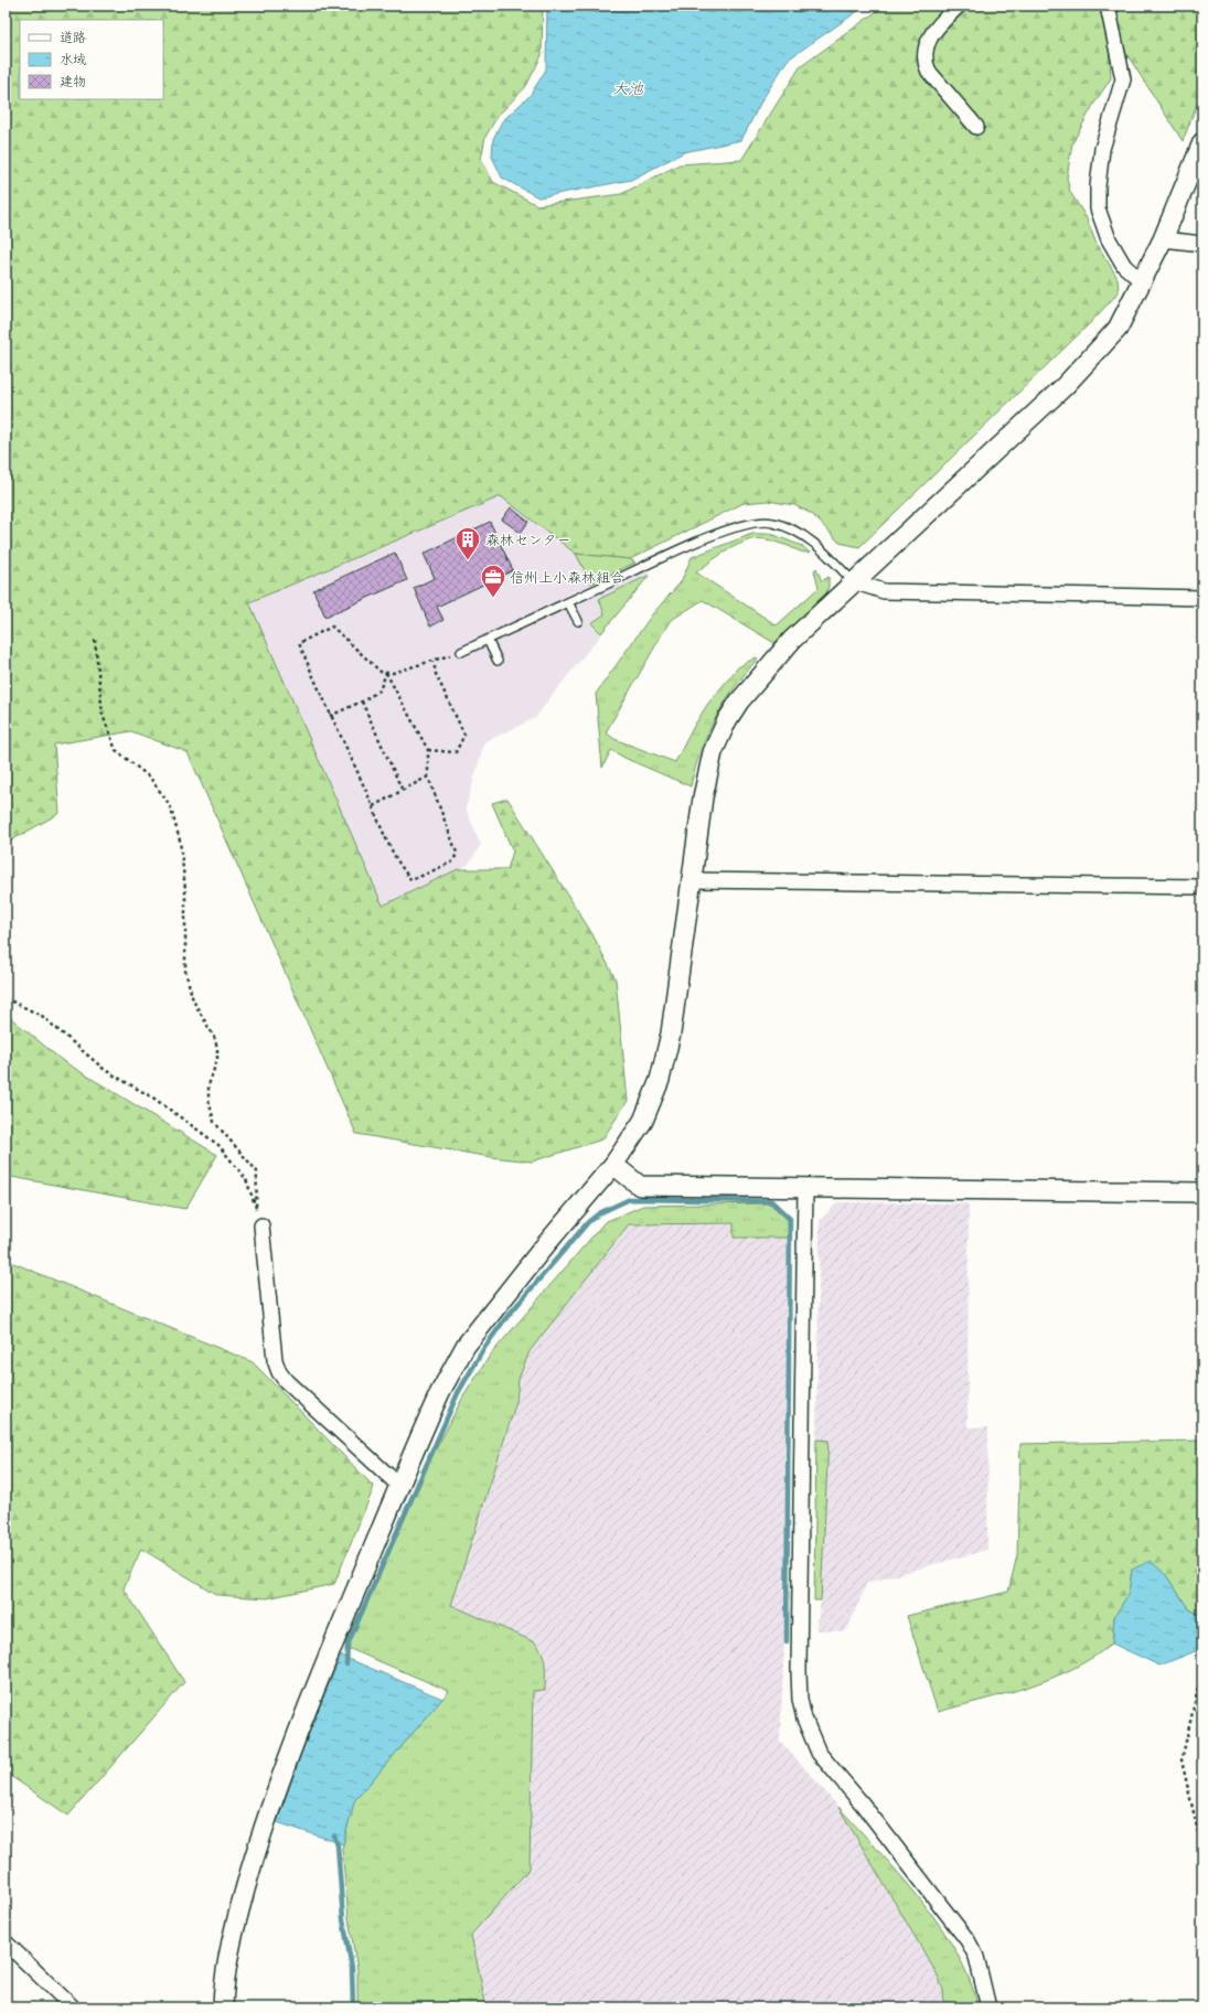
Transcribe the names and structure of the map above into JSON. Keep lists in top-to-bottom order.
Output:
{
  "water": ["大池"],
  "places": {
    "building": ["森林センター"],
    "office": ["信州上小森林組合"]
  },
  "legend": ["道路", "水域", "建物"]
}
